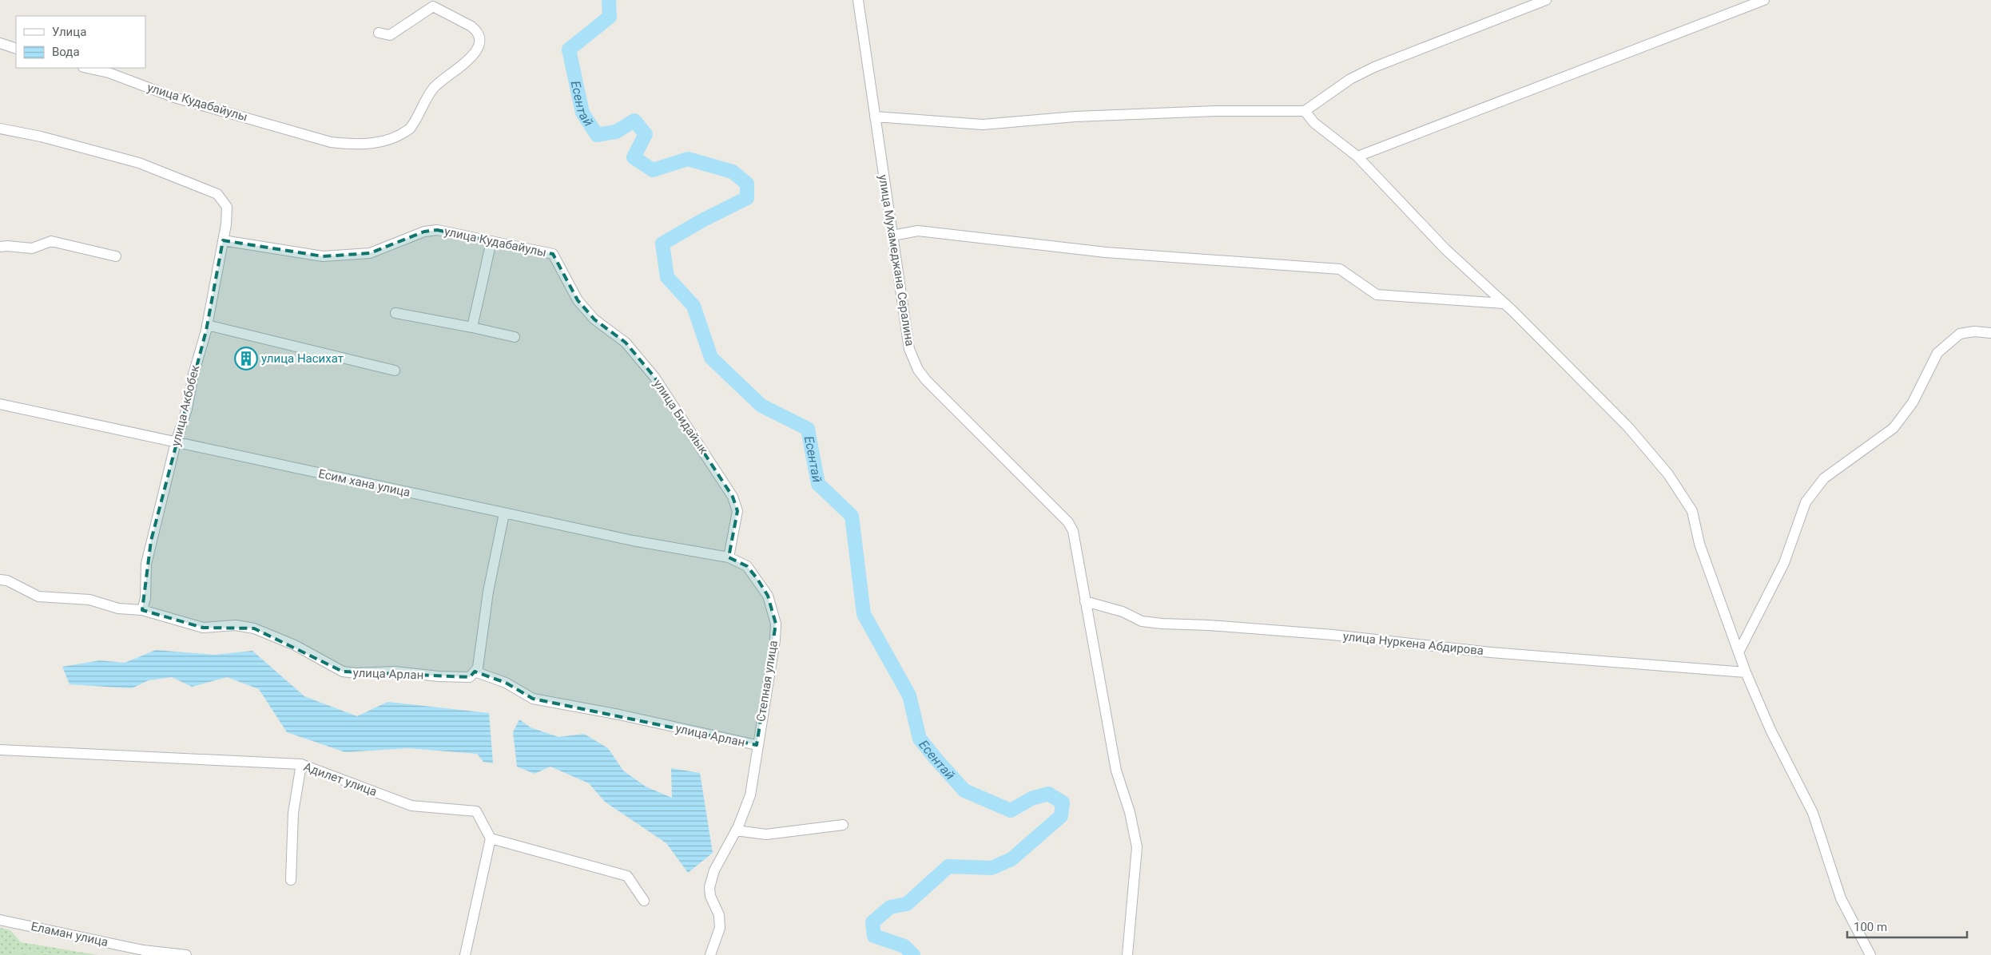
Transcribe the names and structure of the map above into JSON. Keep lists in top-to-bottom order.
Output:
{
  "streets": {
    "street": [
      "улица Кудабайулы",
      "улица Мухамеджана Сералина",
      "улица Акбобек",
      "улица Бидайык",
      "Есим хана улица",
      "улица Нуркена Абдирова",
      "улица Арлан",
      "Степная улица",
      "Адилет улица",
      "Еламан улица"
    ]
  },
  "crossings": [
    ["улица Кудабайулы", "улица Акбобек"],
    ["улица Кудабайулы", "улица Бидайык"],
    ["улица Мухамеджана Сералина", "улица Нуркена Абдирова"],
    ["улица Акбобек", "Есим хана улица"],
    ["улица Акбобек", "улица Арлан"],
    ["улица Бидайык", "Есим хана улица"],
    ["улица Бидайык", "Степная улица"],
    ["Есим хана улица", "Степная улица"],
    ["улица Арлан", "Степная улица"]
  ],
  "water": ["Есентай"],
  "places": {
    "building": ["улица Насихат"]
  },
  "legend": ["Улица", "Вода"],
  "scale_bar": "100 m"
}
